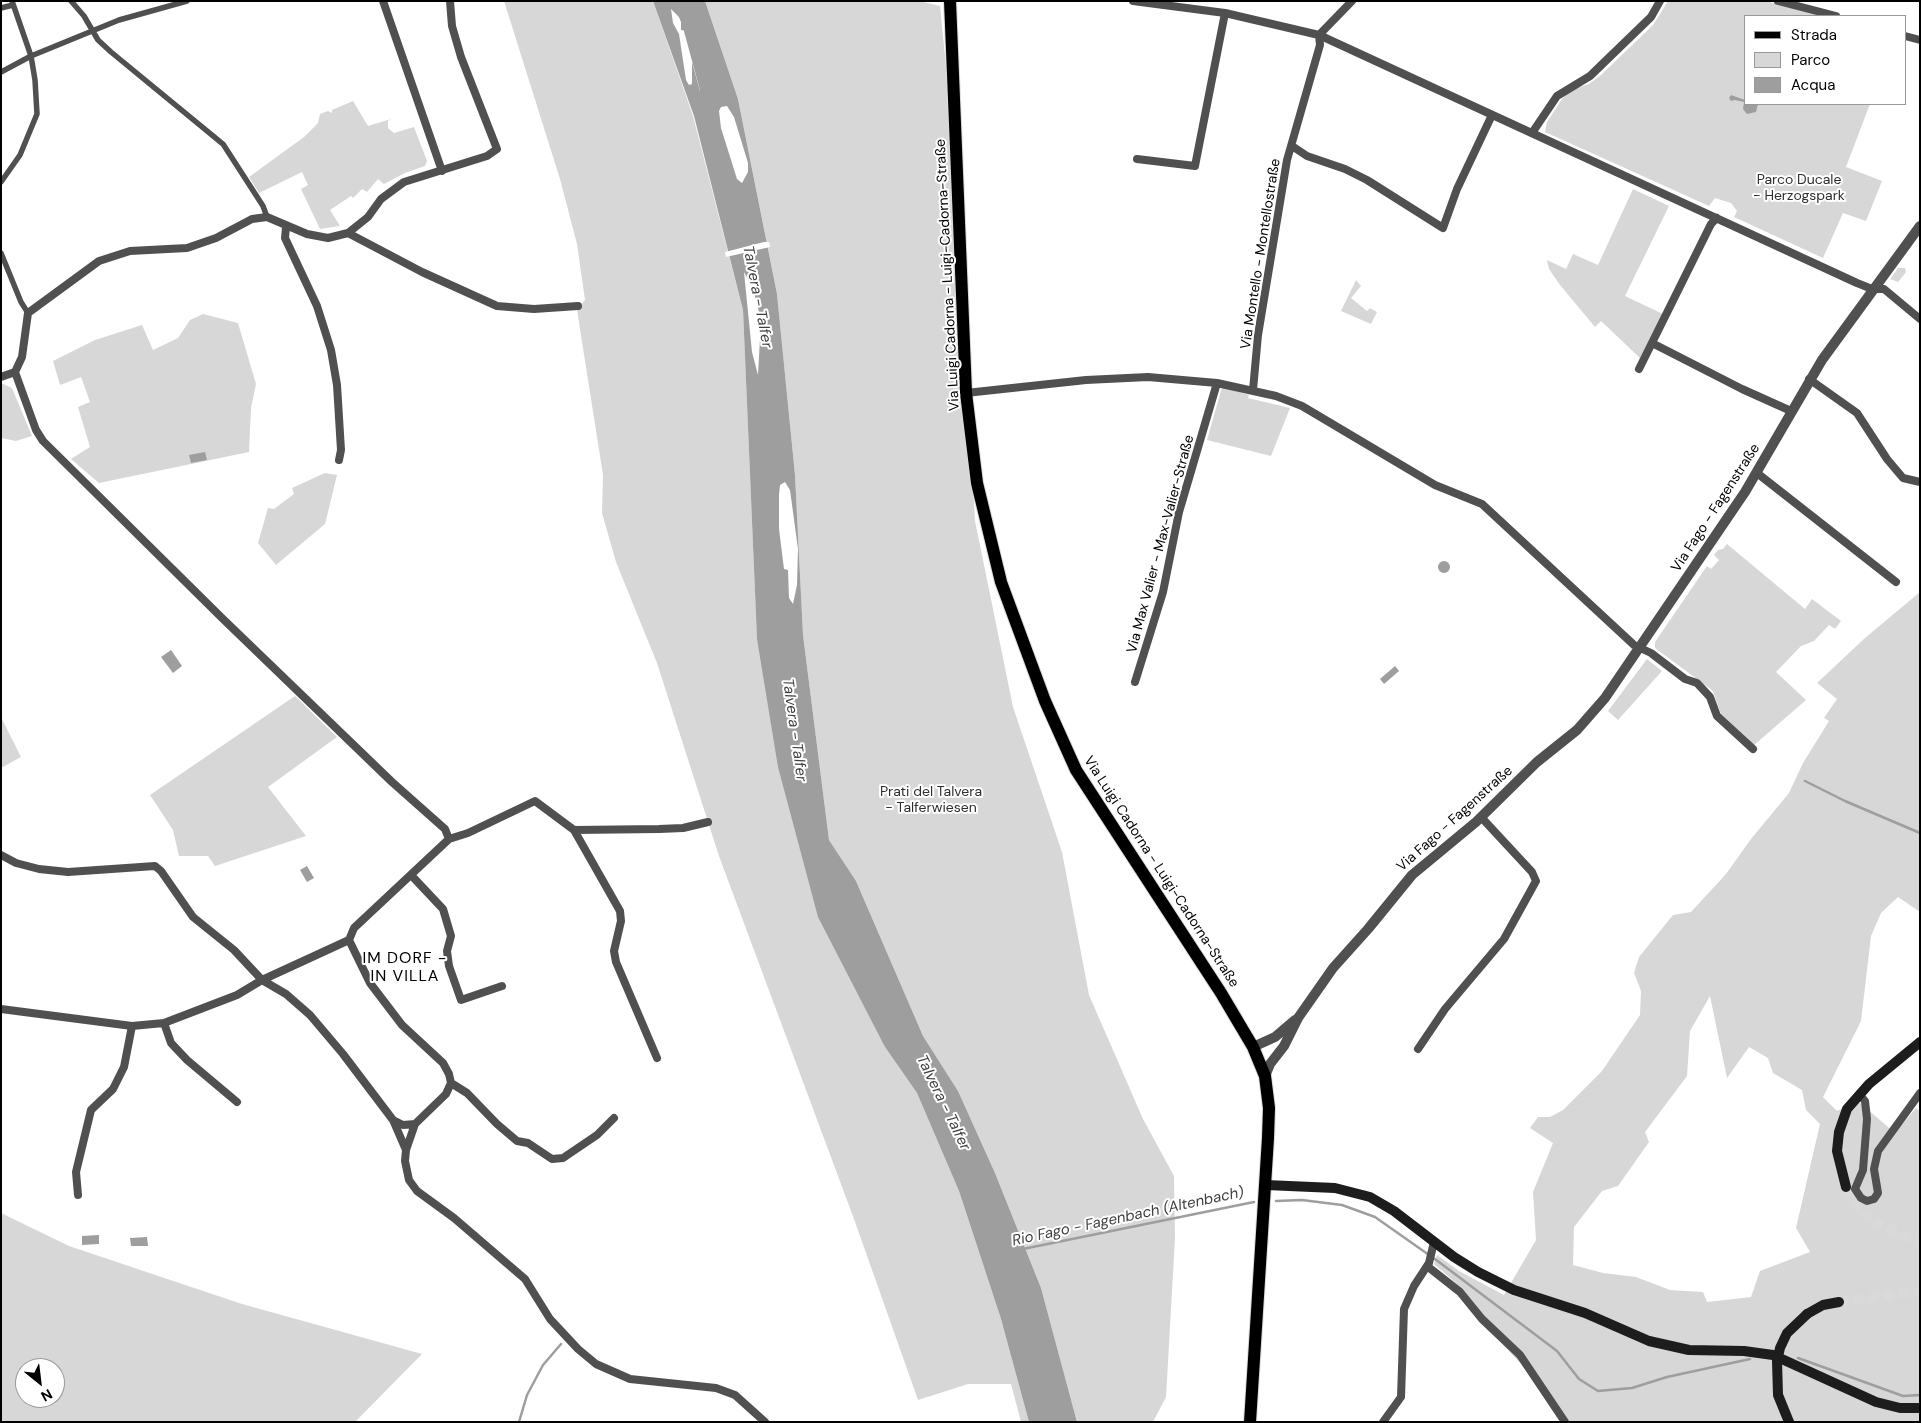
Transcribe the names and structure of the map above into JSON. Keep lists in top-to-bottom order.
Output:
{
  "streets": {
    "main road": ["Via Luigi Cadorna - Luigi-Cadorna-Straße"],
    "street": ["Via Montello - Montellostraße", "Via Fago - Fagenstraße", "Via Max Valier - Max-Valier-Straße"]
  },
  "crossings": [
    ["Via Luigi Cadorna - Luigi-Cadorna-Straße", "Via Fago - Fagenstraße"]
  ],
  "districts": ["IM DORF - IN VILLA"],
  "water": ["Talvera - Talfer", "Rio Fago - Fagenbach (Altenbach)"],
  "parks": ["Parco Ducale - Herzogspark", "Prati del Talvera - Talferwiesen"],
  "legend": ["Strada", "Parco", "Acqua"],
  "north": "bottom right"
}
